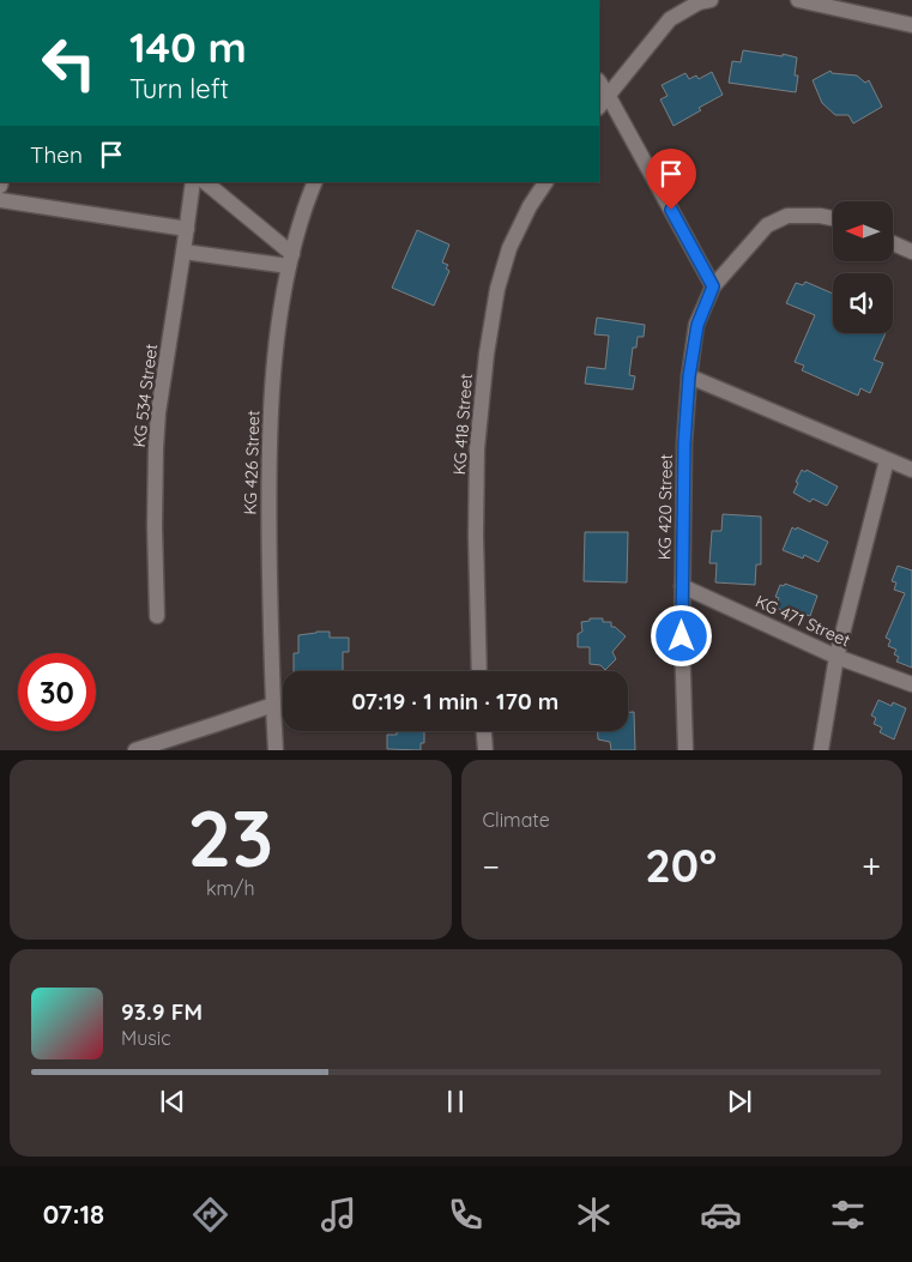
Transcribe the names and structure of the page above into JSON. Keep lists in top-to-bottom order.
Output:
{
  "streets": {
    "street": [
      "KG 534 Street",
      "KG 418 Street",
      "KG 426 Street",
      "KG 420 Street",
      "KG 471 Street"
    ]
  },
  "crossings": [
    ["KG 420 Street", "KG 471 Street"]
  ],
  "north": "left",
  "page": {
    "turn": ["140 m", "Turn left"],
    "then": "Then",
    "limit": "30",
    "trip": "07:19 · 1 min · 170 m",
    "tile": [
      ["23", "km/h"],
      "Climate"
    ],
    "heat": ["−", "20°", "+"],
    "song": ["93.9 FM", "Music"],
    "tabs": "07:18"
  }
}
